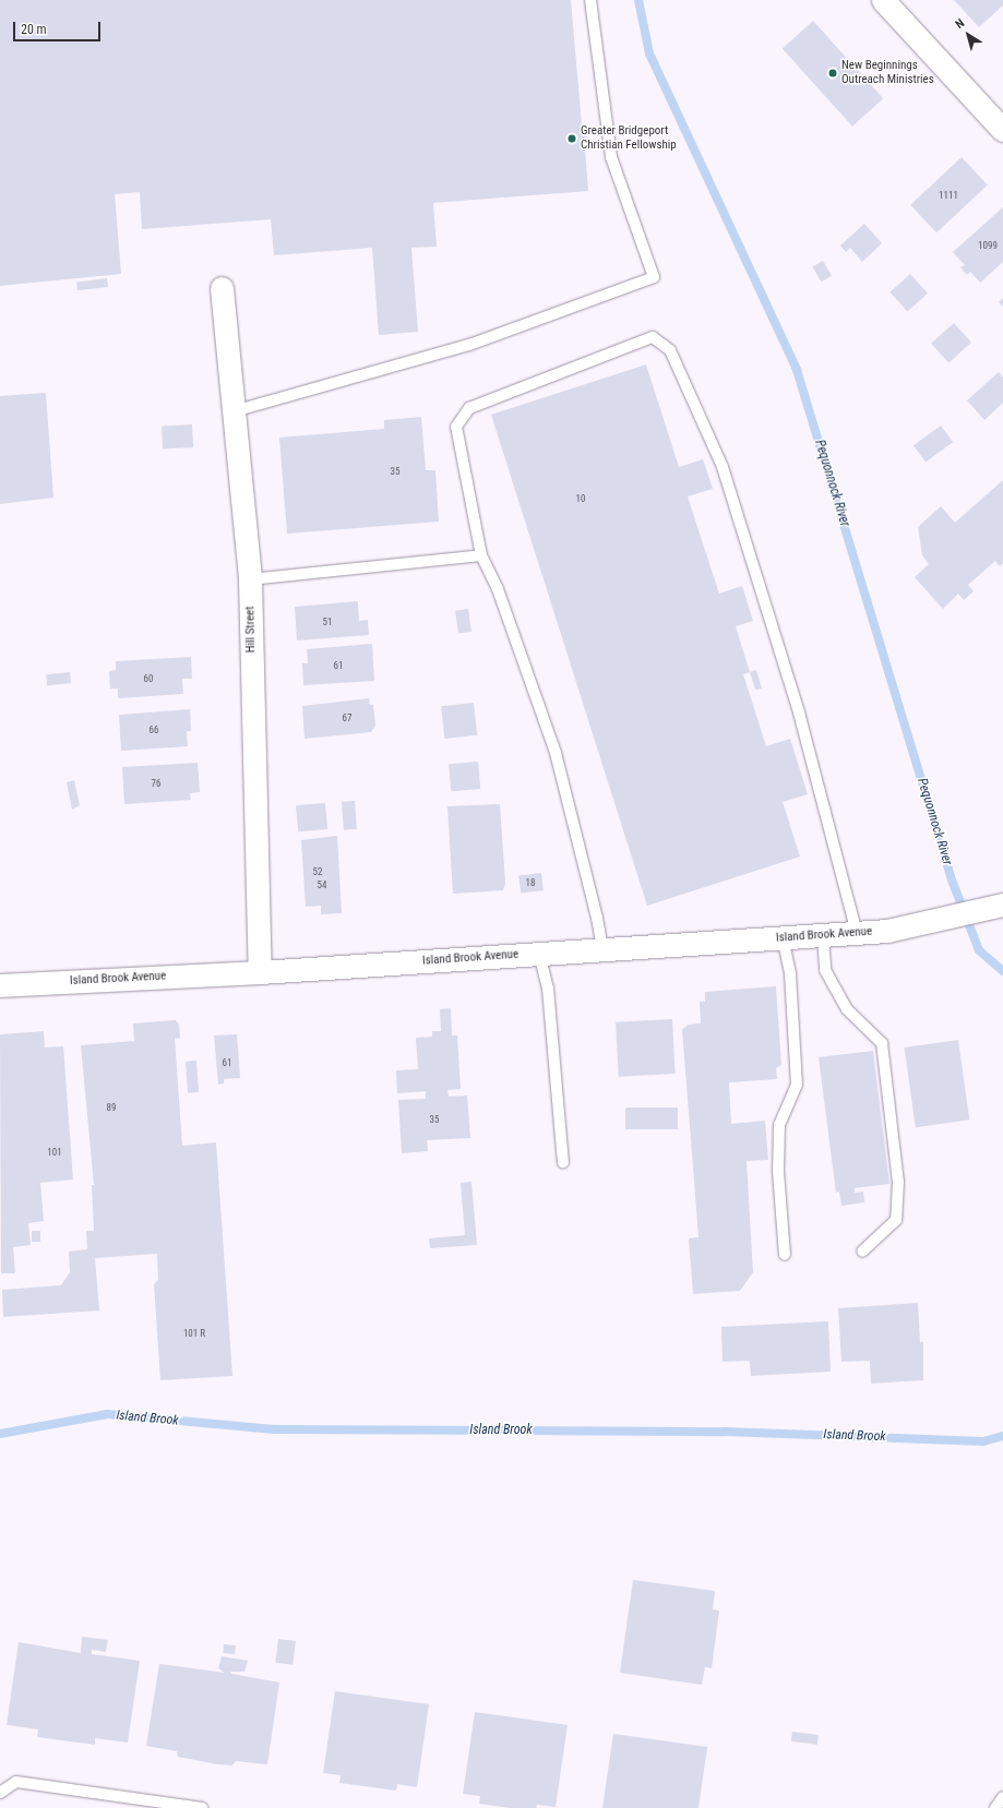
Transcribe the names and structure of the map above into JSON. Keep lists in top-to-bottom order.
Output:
{
  "streets": {
    "street": ["Hill Street", "Island Brook Avenue"]
  },
  "crossings": [
    ["Hill Street", "Island Brook Avenue"]
  ],
  "water": ["Pequonnock River", "Island Brook"],
  "places": ["New Beginnings Outreach Ministries", "Greater Bridgeport Christian Fellowship"],
  "house_numbers": [
    "1111",
    "1099",
    "35",
    "10",
    "51",
    "61",
    "60",
    "67",
    "66",
    "76",
    "52",
    "18",
    "54",
    "61",
    "89",
    "35",
    "101",
    "101 R"
  ],
  "scale_bar": "20 m",
  "north": "top left"
}
